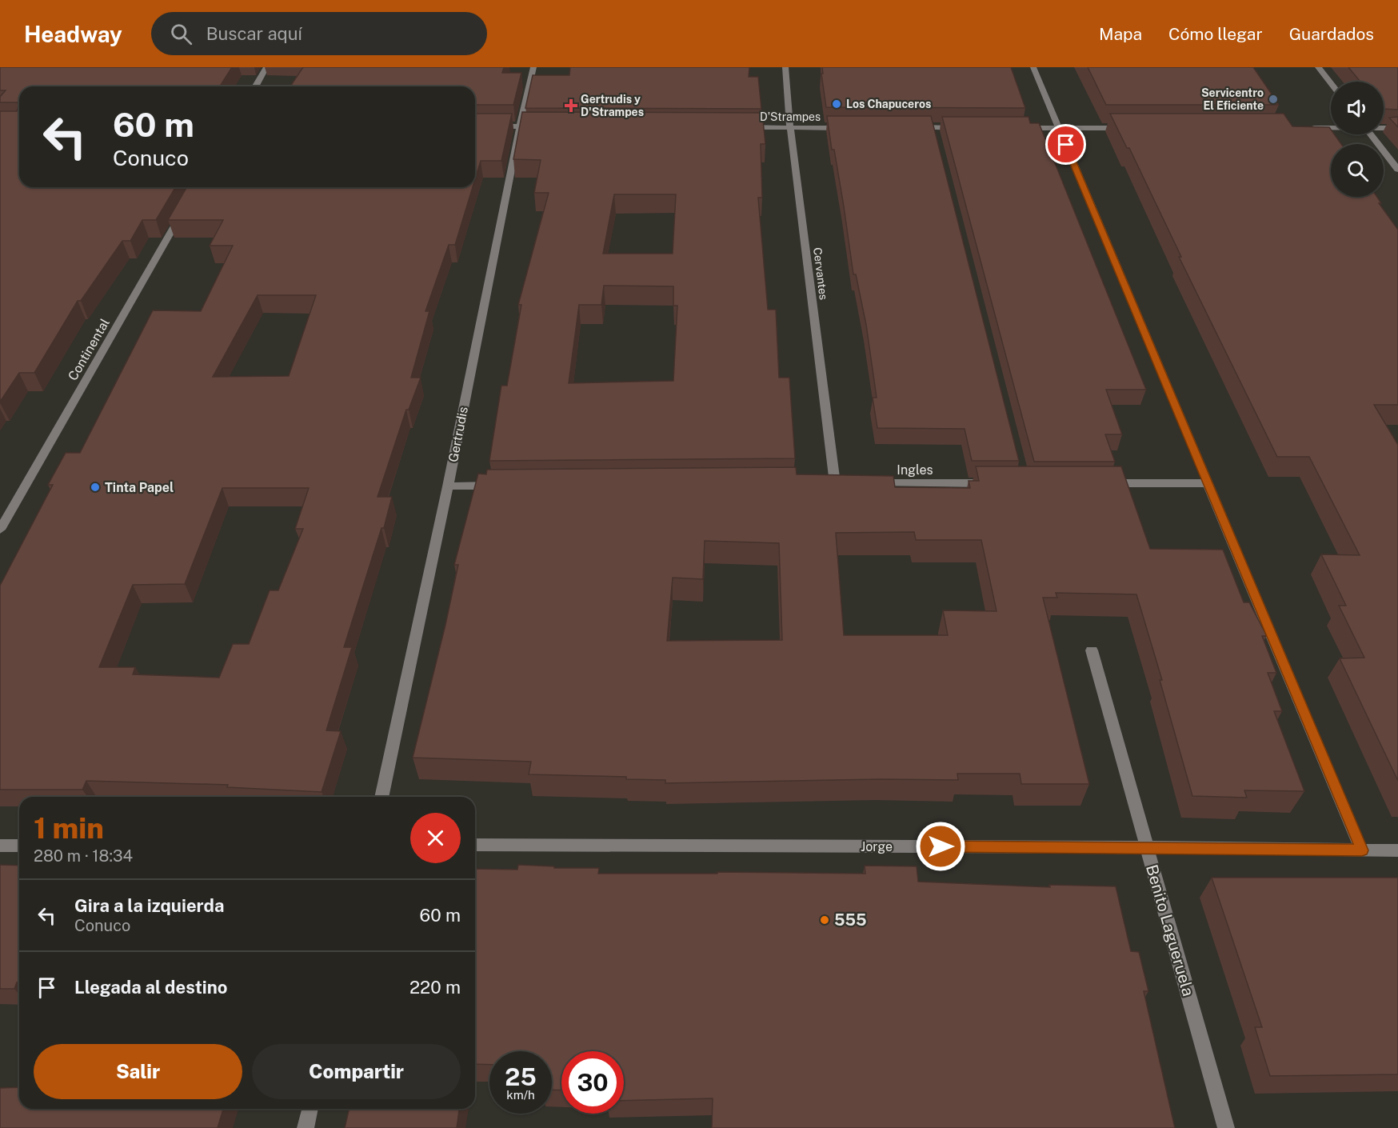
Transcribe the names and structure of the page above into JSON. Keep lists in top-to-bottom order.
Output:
{
  "streets": {
    "street": [
      "D'Strampes",
      "Cervantes",
      "Continental",
      "Gertrudis",
      "Ingles",
      "Jorge",
      "Benito Lagueruela"
    ]
  },
  "crossings": [
    ["D'Strampes", "Cervantes"],
    ["Jorge", "Benito Lagueruela"]
  ],
  "places": {
    "other": [
      "Servicentro El Eficiente",
      "Los Chapuceros",
      "Tinta Papel",
      "555"
    ],
    "health": ["Gertrudis y D'Strampes"]
  },
  "page": {
    "header": "Headway",
    "search": "Buscar aquí",
    "nav": ["Mapa", "Cómo llegar", "Guardados"],
    "turn": ["60 m", "Conuco"],
    "heading": ["1 min", "280 m · 18:34"],
    "list": [
      {
        "name": "Gira a la izquierda",
        "note": "Conuco",
        "value": "60 m"
      },
      {
        "name": "Llegada al destino",
        "value": "220 m"
      }
    ],
    "buttons": ["Salir", "Compartir"],
    "speed": "25 km/h",
    "limit": "30"
  }
}
